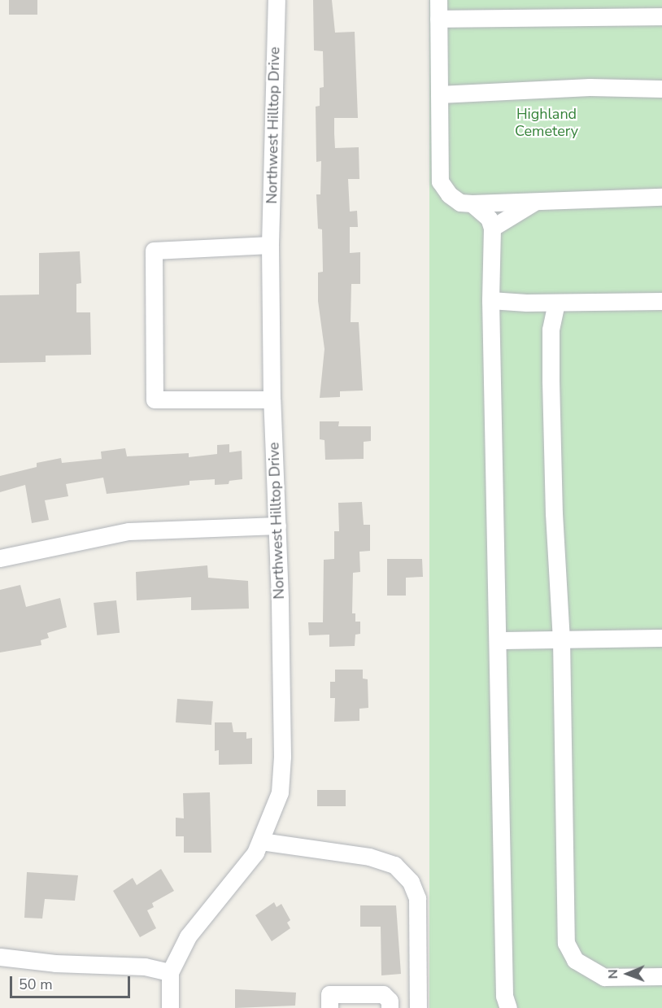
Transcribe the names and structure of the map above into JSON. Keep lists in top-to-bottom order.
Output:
{
  "streets": {
    "street": ["Northwest Hilltop Drive"]
  },
  "parks": ["Highland Cemetery"],
  "scale_bar": "50 m",
  "north": "left"
}
